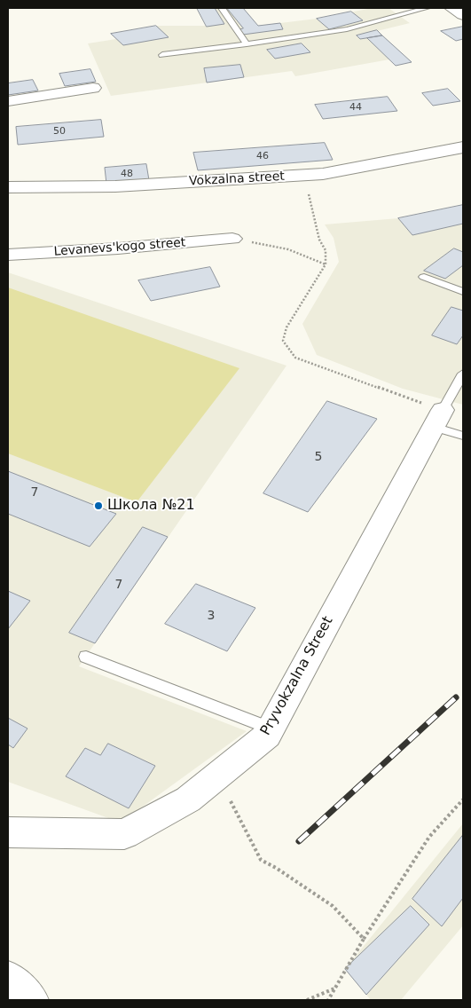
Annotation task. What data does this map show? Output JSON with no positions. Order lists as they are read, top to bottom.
{
  "streets": {
    "street": ["Vokzalna street", "Levanevs'kogo street", "Pryvokzalna Street"]
  },
  "places": ["Школа №21"],
  "house_numbers": [
    "44",
    "50",
    "46",
    "48",
    "5",
    "7",
    "7",
    "3"
  ]
}
